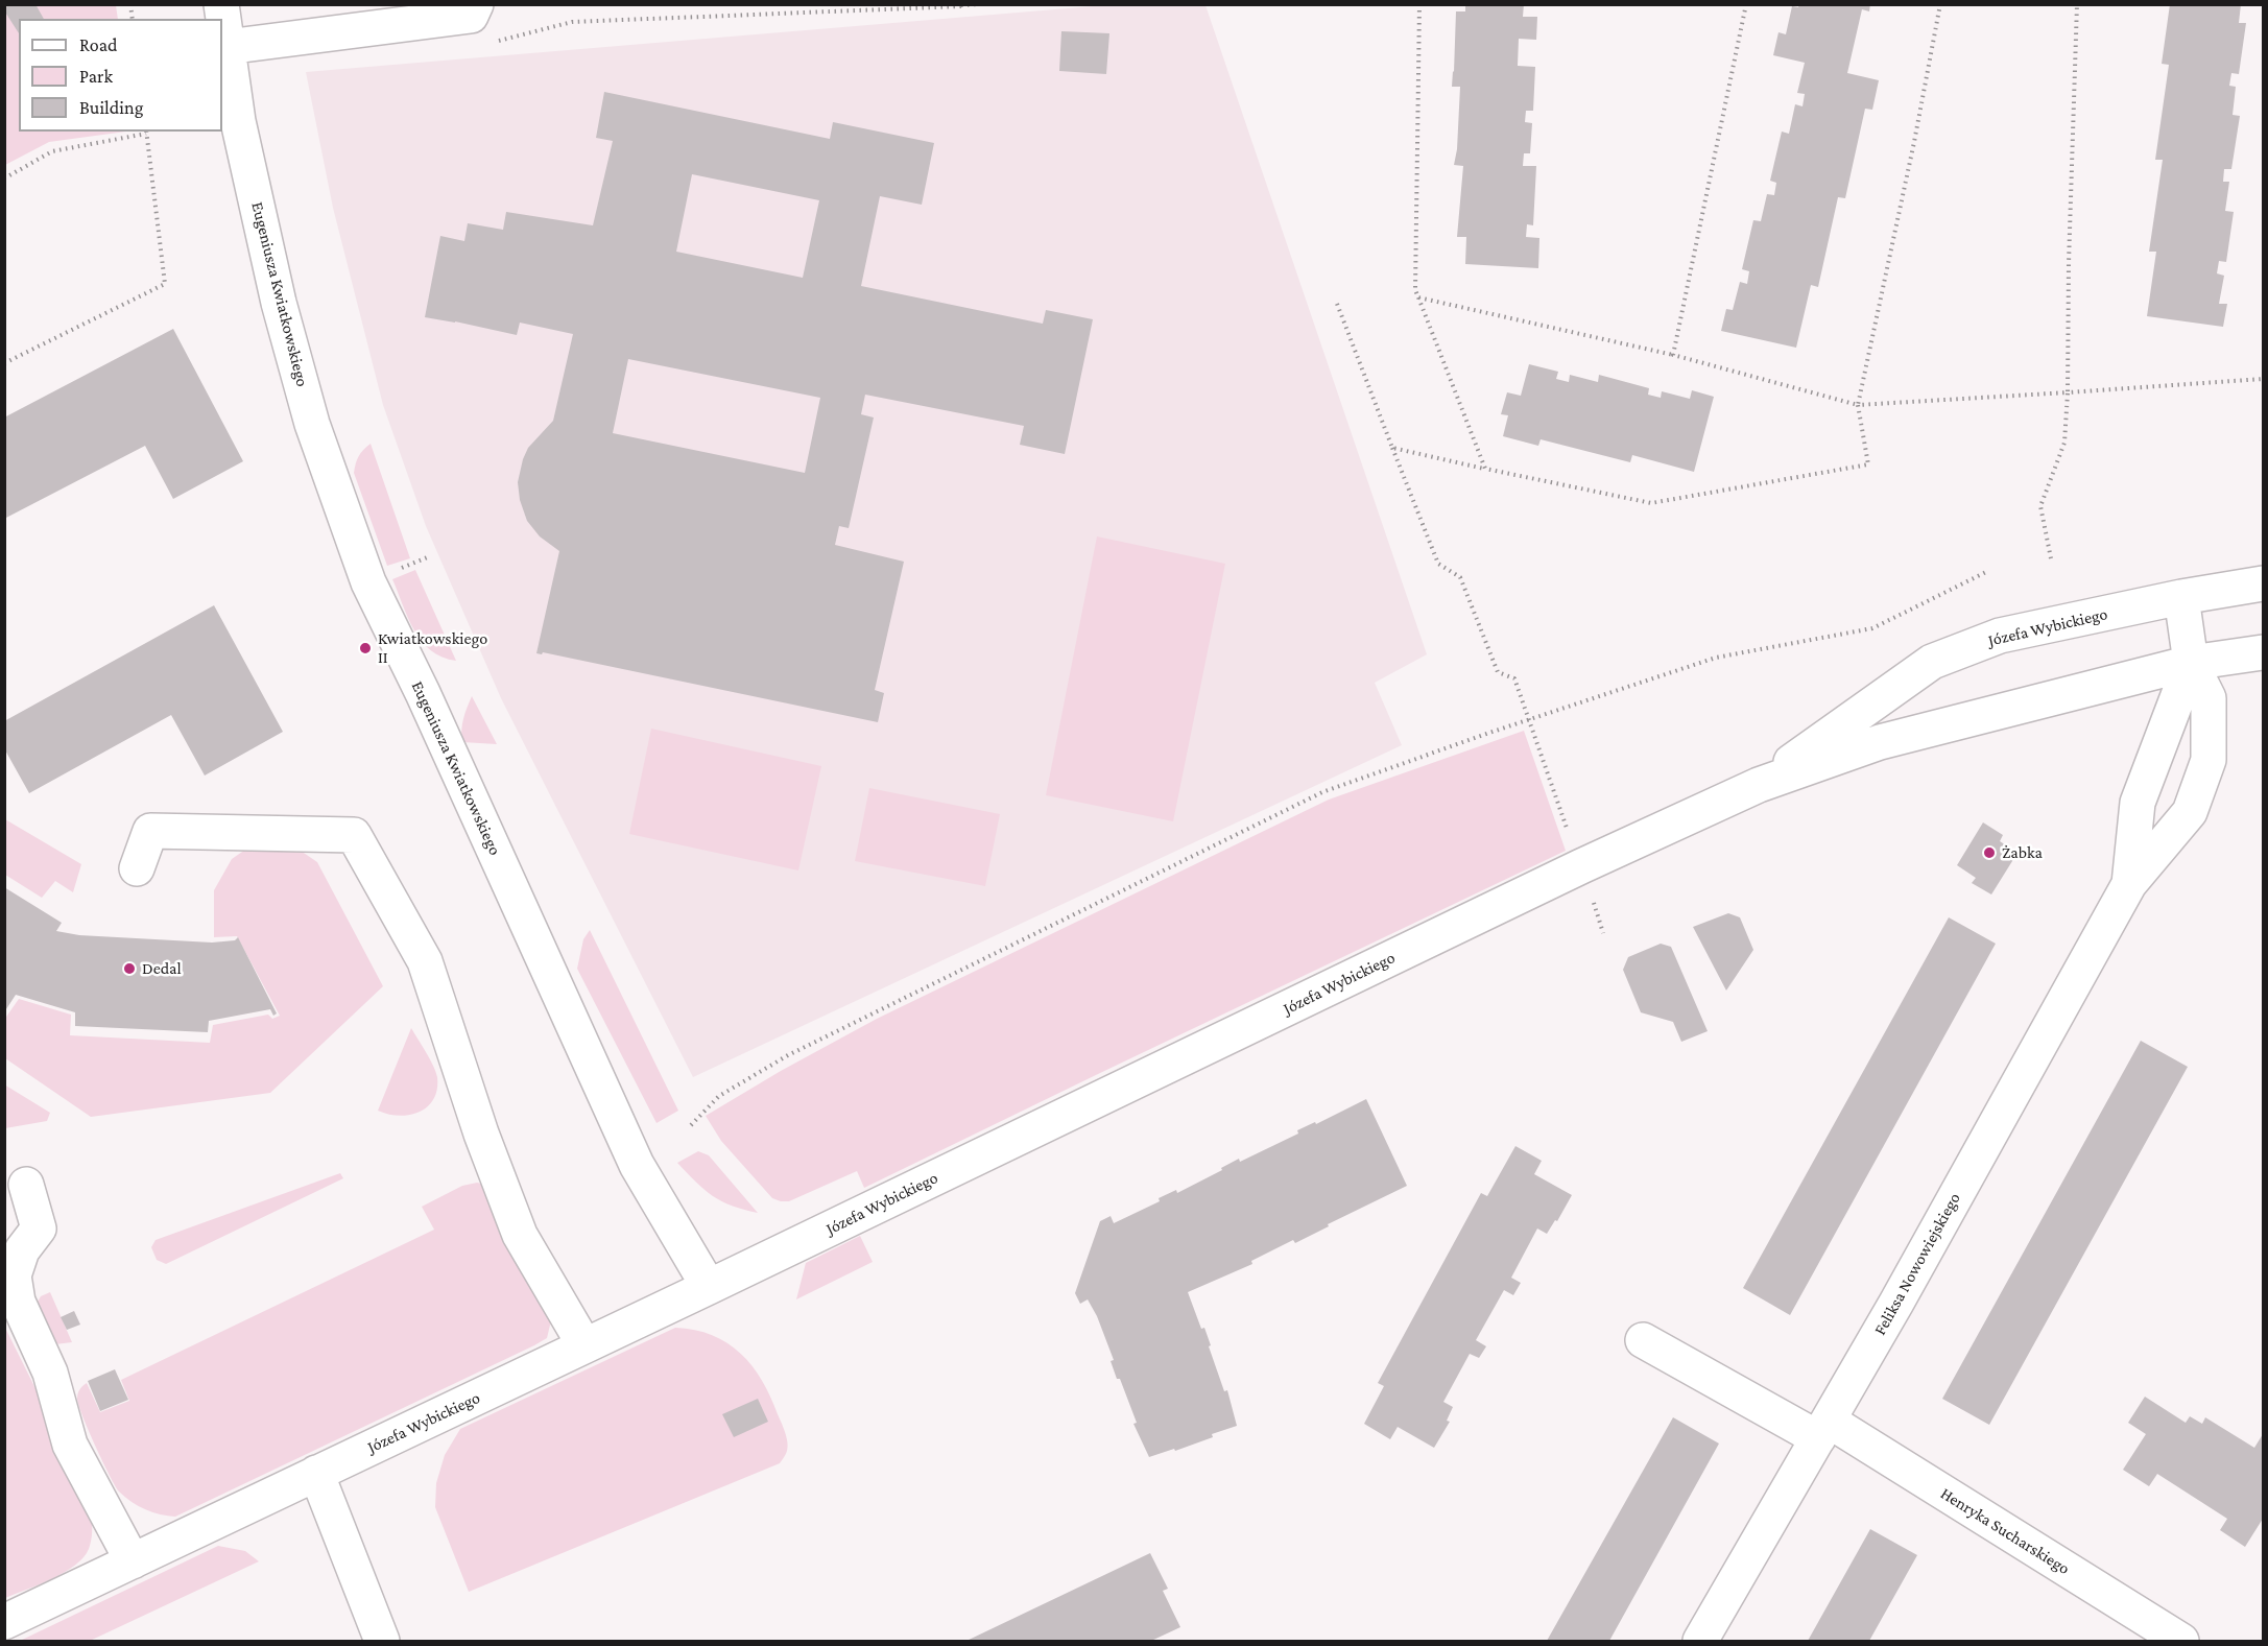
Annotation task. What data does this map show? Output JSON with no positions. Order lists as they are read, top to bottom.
{
  "streets": {
    "street": [
      "Eugeniusza Kwiatkowskiego",
      "Józefa Wybickiego",
      "Feliksa Nowowiejskiego",
      "Henryka Sucharskiego"
    ]
  },
  "crossings": [
    ["Eugeniusza Kwiatkowskiego", "Józefa Wybickiego"],
    ["Józefa Wybickiego", "Feliksa Nowowiejskiego"],
    ["Feliksa Nowowiejskiego", "Henryka Sucharskiego"]
  ],
  "places": ["Kwiatkowskiego II", "Żabka", "Dedal"],
  "legend": ["Road", "Park", "Building"]
}
